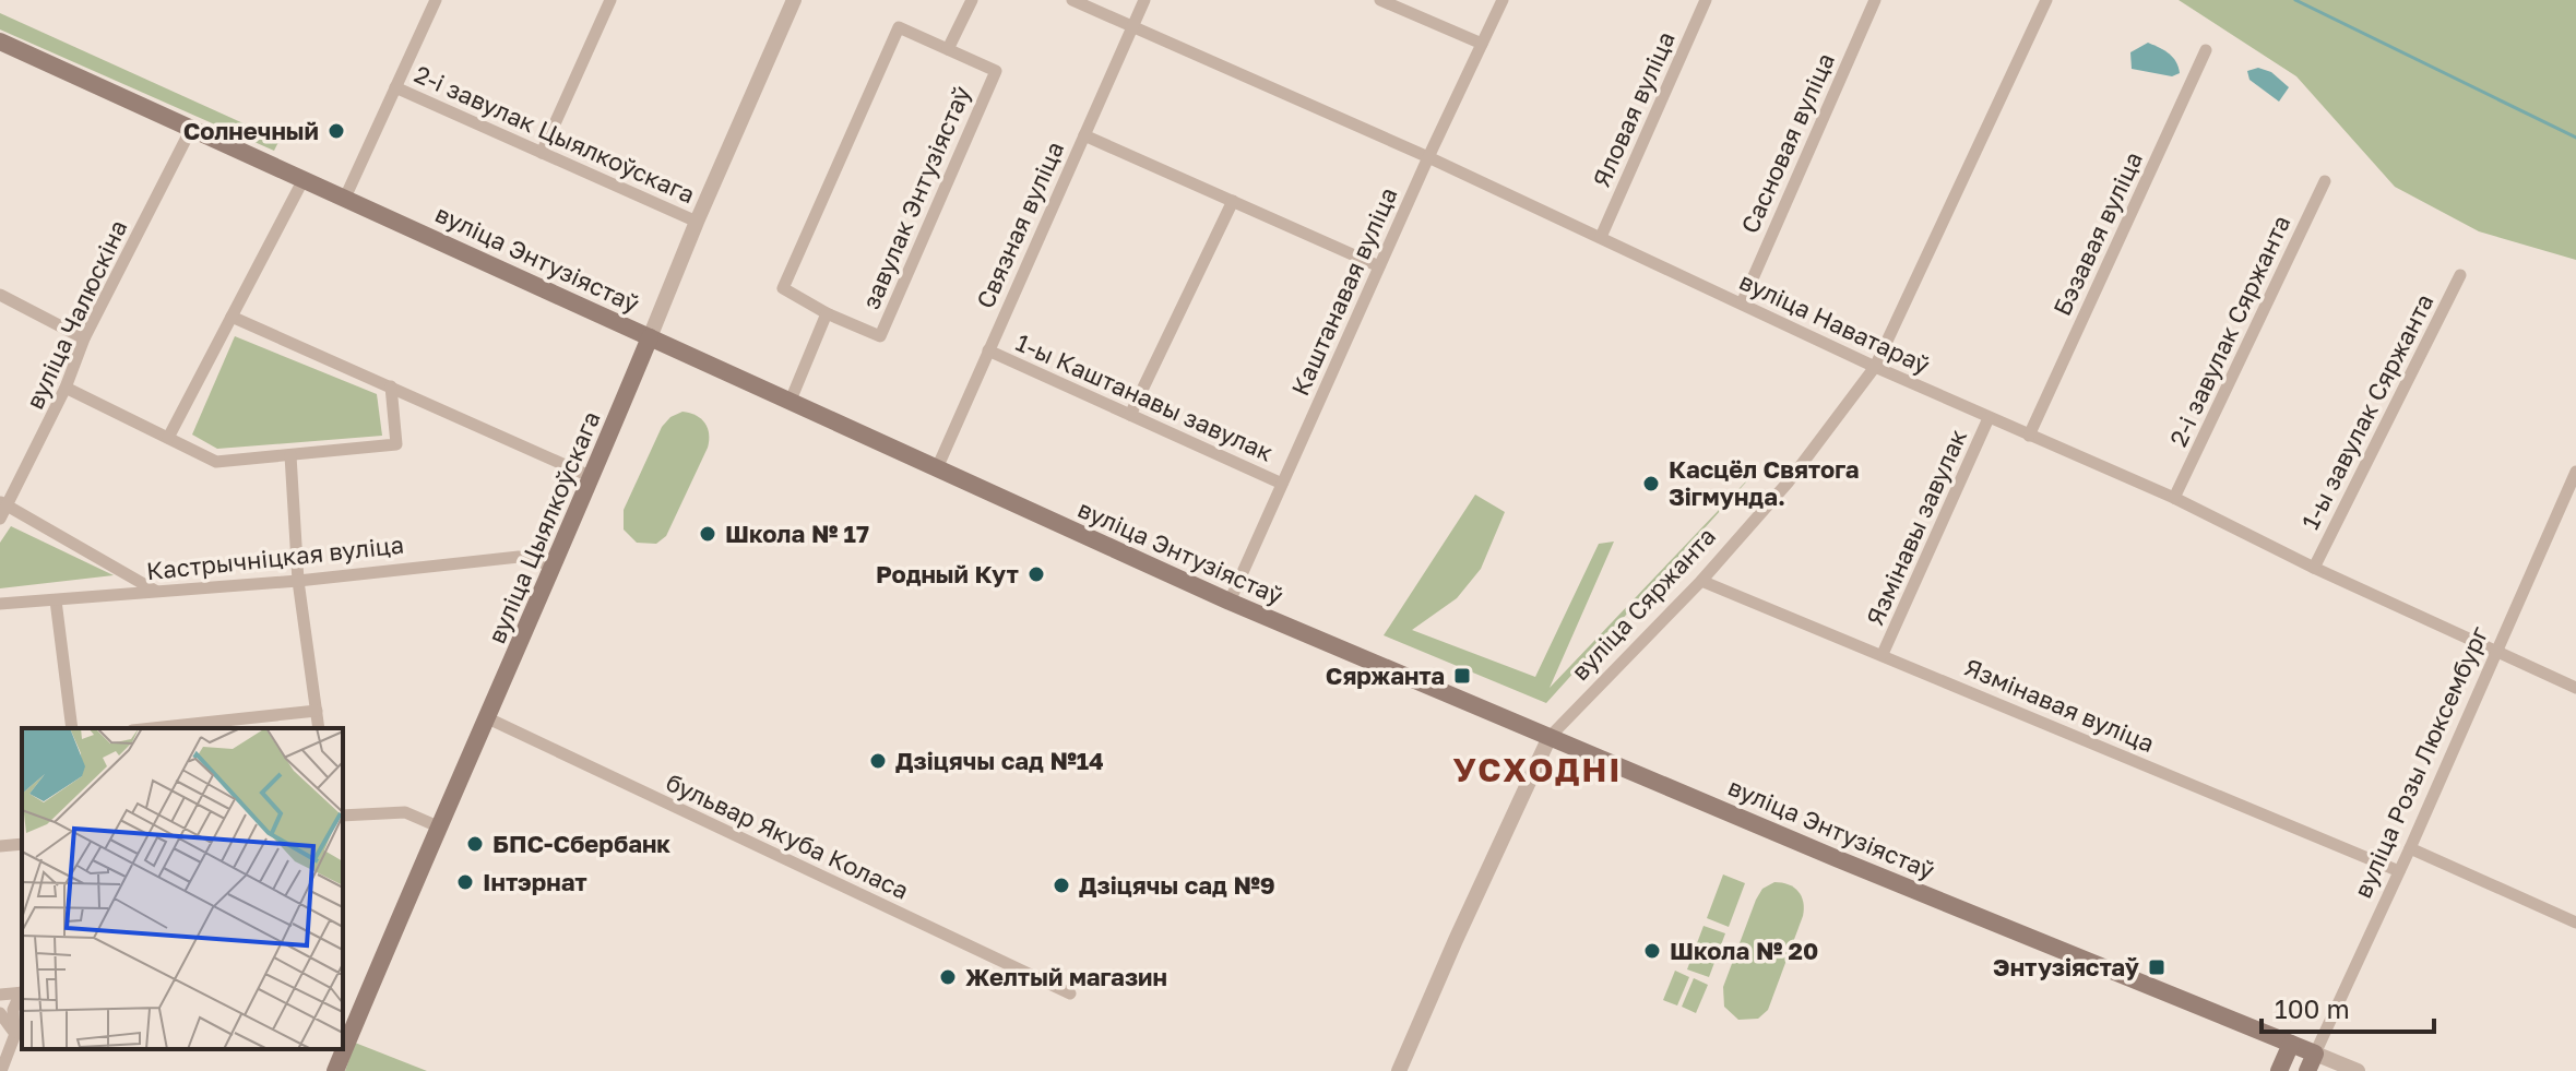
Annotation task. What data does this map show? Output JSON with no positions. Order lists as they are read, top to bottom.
{
  "streets": {
    "main road": ["вуліца Энтузіястаў", "вуліца Цыялкоўскага", "вуліца Розы Люксембург"],
    "street": [
      "Яловая вуліца",
      "2-і завулак Цыялкоўскага",
      "Сасновая вуліца",
      "завулак Энтузіястаў",
      "Связная вуліца",
      "Бэзавая вуліца",
      "Каштанавая вуліца",
      "вуліца Чалюскіна",
      "вуліца Наватараў",
      "2-і завулак Сяржанта",
      "1-ы Каштанавы завулак",
      "1-ы завулак Сяржанта",
      "Язмінавы завулак",
      "Кастрычніцкая вуліца",
      "вуліца Сяржанта",
      "Язмінавая вуліца",
      "бульвар Якуба Коласа"
    ]
  },
  "crossings": [
    ["Яловая вуліца", "вуліца Наватараў"],
    ["2-і завулак Цыялкоўскага", "вуліца Цыялкоўскага"],
    ["Сасновая вуліца", "вуліца Наватараў"],
    ["завулак Энтузіястаў", "вуліца Энтузіястаў"],
    ["Связная вуліца", "вуліца Энтузіястаў"],
    ["Связная вуліца", "вуліца Наватараў"],
    ["Связная вуліца", "1-ы Каштанавы завулак"],
    ["Бэзавая вуліца", "вуліца Наватараў"],
    ["вуліца Энтузіястаў", "Каштанавая вуліца"],
    ["вуліца Энтузіястаў", "вуліца Чалюскіна"],
    ["вуліца Энтузіястаў", "вуліца Цыялкоўскага"],
    ["вуліца Энтузіястаў", "вуліца Сяржанта"],
    ["вуліца Энтузіястаў", "вуліца Розы Люксембург"],
    ["Каштанавая вуліца", "вуліца Наватараў"],
    ["Каштанавая вуліца", "1-ы Каштанавы завулак"],
    ["вуліца Наватараў", "2-і завулак Сяржанта"],
    ["вуліца Наватараў", "1-ы завулак Сяржанта"],
    ["вуліца Наватараў", "Язмінавы завулак"],
    ["вуліца Наватараў", "вуліца Сяржанта"],
    ["вуліца Наватараў", "вуліца Розы Люксембург"],
    ["вуліца Цыялкоўскага", "Кастрычніцкая вуліца"],
    ["вуліца Цыялкоўскага", "бульвар Якуба Коласа"],
    ["Язмінавы завулак", "Язмінавая вуліца"],
    ["вуліца Сяржанта", "Язмінавая вуліца"],
    ["Язмінавая вуліца", "вуліца Розы Люксембург"]
  ],
  "districts": ["УСХОДНІ"],
  "places": {
    "other": [
      "Солнечный",
      "Касцёл Святога Зігмунда.",
      "Школа № 17",
      "Родный Кут",
      "Дзіцячы сад №14",
      "БПС-Сбербанк",
      "Інтэрнат",
      "Дзіцячы сад №9",
      "Школа № 20",
      "Желтый магазин"
    ],
    "transit": ["Сяржанта", "Энтузіястаў"]
  },
  "scale_bar": "100 m"
}
